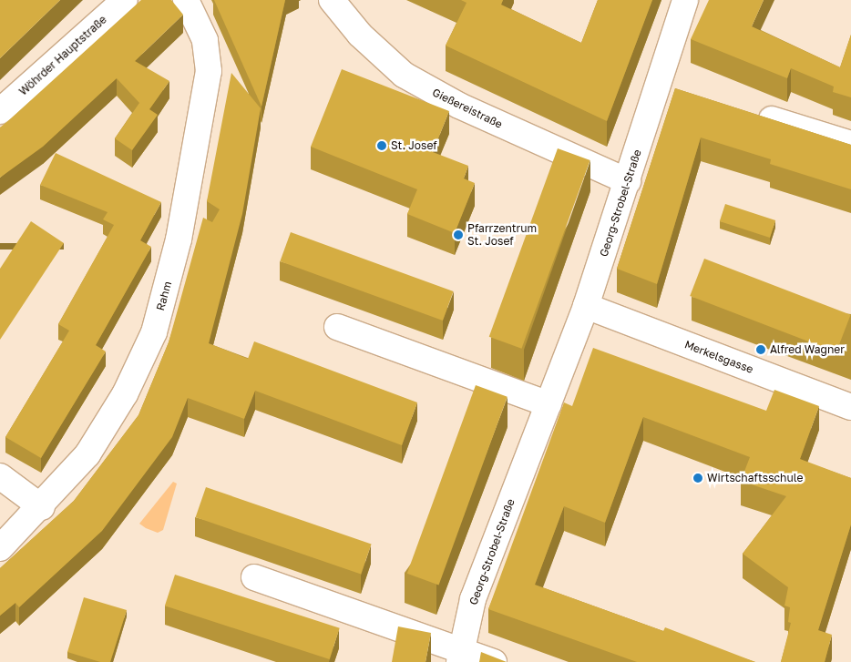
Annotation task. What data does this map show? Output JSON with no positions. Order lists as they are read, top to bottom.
{
  "streets": {
    "street": [
      "Wöhrder Hauptstraße",
      "Gießereistraße",
      "Georg-Strobel-Straße",
      "Rahm",
      "Merkelsgasse"
    ]
  },
  "crossings": [
    ["Gießereistraße", "Georg-Strobel-Straße"],
    ["Georg-Strobel-Straße", "Merkelsgasse"]
  ],
  "places": [
    "St. Josef",
    "Pfarrzentrum St. Josef",
    "Alfred Wagner",
    "Wirtschaftsschule"
  ]
}
